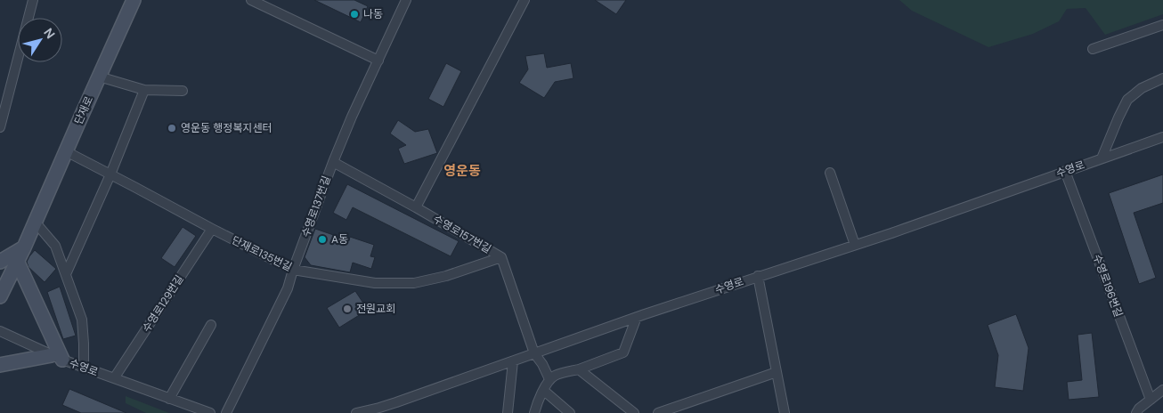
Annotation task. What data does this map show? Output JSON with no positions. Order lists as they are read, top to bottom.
{
  "streets": {
    "street": [
      "단재로",
      "수영로",
      "수영로137번길",
      "수영로157번길",
      "단재로135번길",
      "수영로196번길",
      "수영로129번길"
    ]
  },
  "crossings": [
    ["단재로", "단재로135번길"],
    ["수영로", "수영로157번길"],
    ["수영로", "수영로196번길"],
    ["수영로", "수영로129번길"],
    ["수영로137번길", "수영로157번길"],
    ["수영로137번길", "단재로135번길"],
    ["수영로157번길", "단재로135번길"],
    ["단재로135번길", "수영로129번길"]
  ],
  "districts": ["영운동"],
  "places": [
    "나동",
    "영운동 행정복지센터",
    "A동",
    "전원교회"
  ],
  "north": "top right"
}
